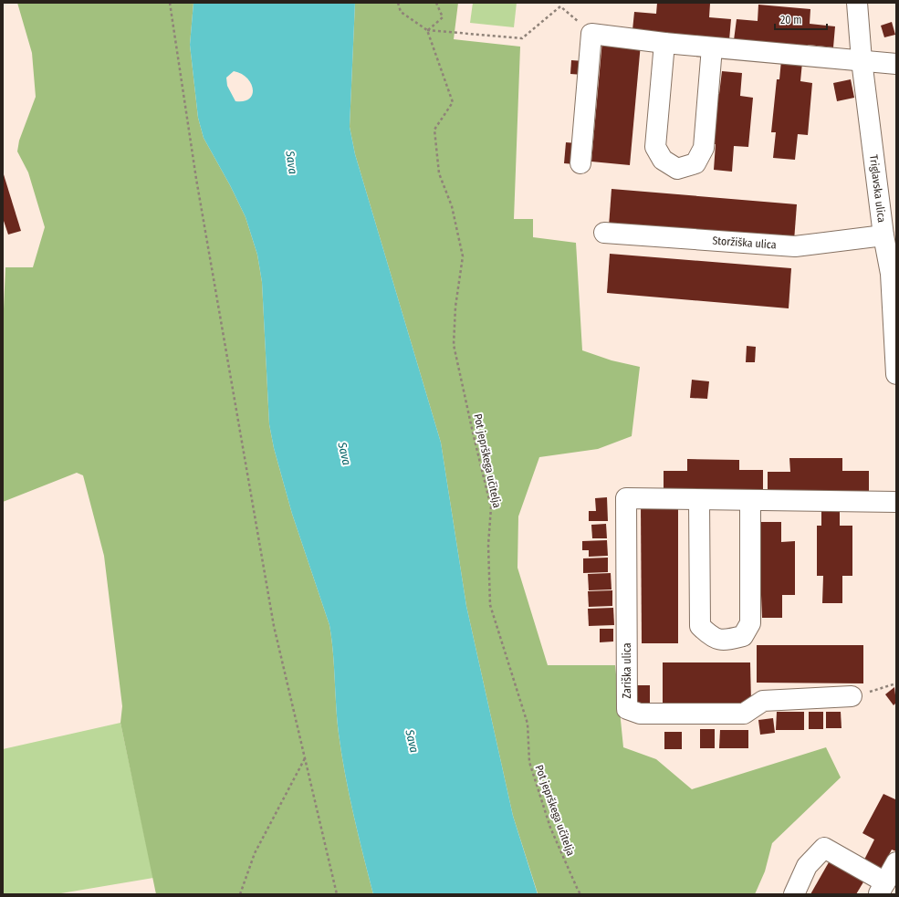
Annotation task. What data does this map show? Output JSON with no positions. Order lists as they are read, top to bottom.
{
  "streets": {
    "street": ["Triglavska ulica", "Storžiška ulica", "Zariška ulica"],
    "path": ["Pot jeprškega učitelja"]
  },
  "crossings": [
    ["Triglavska ulica", "Storžiška ulica"]
  ],
  "water": ["Sava"],
  "scale_bar": "20 m"
}
